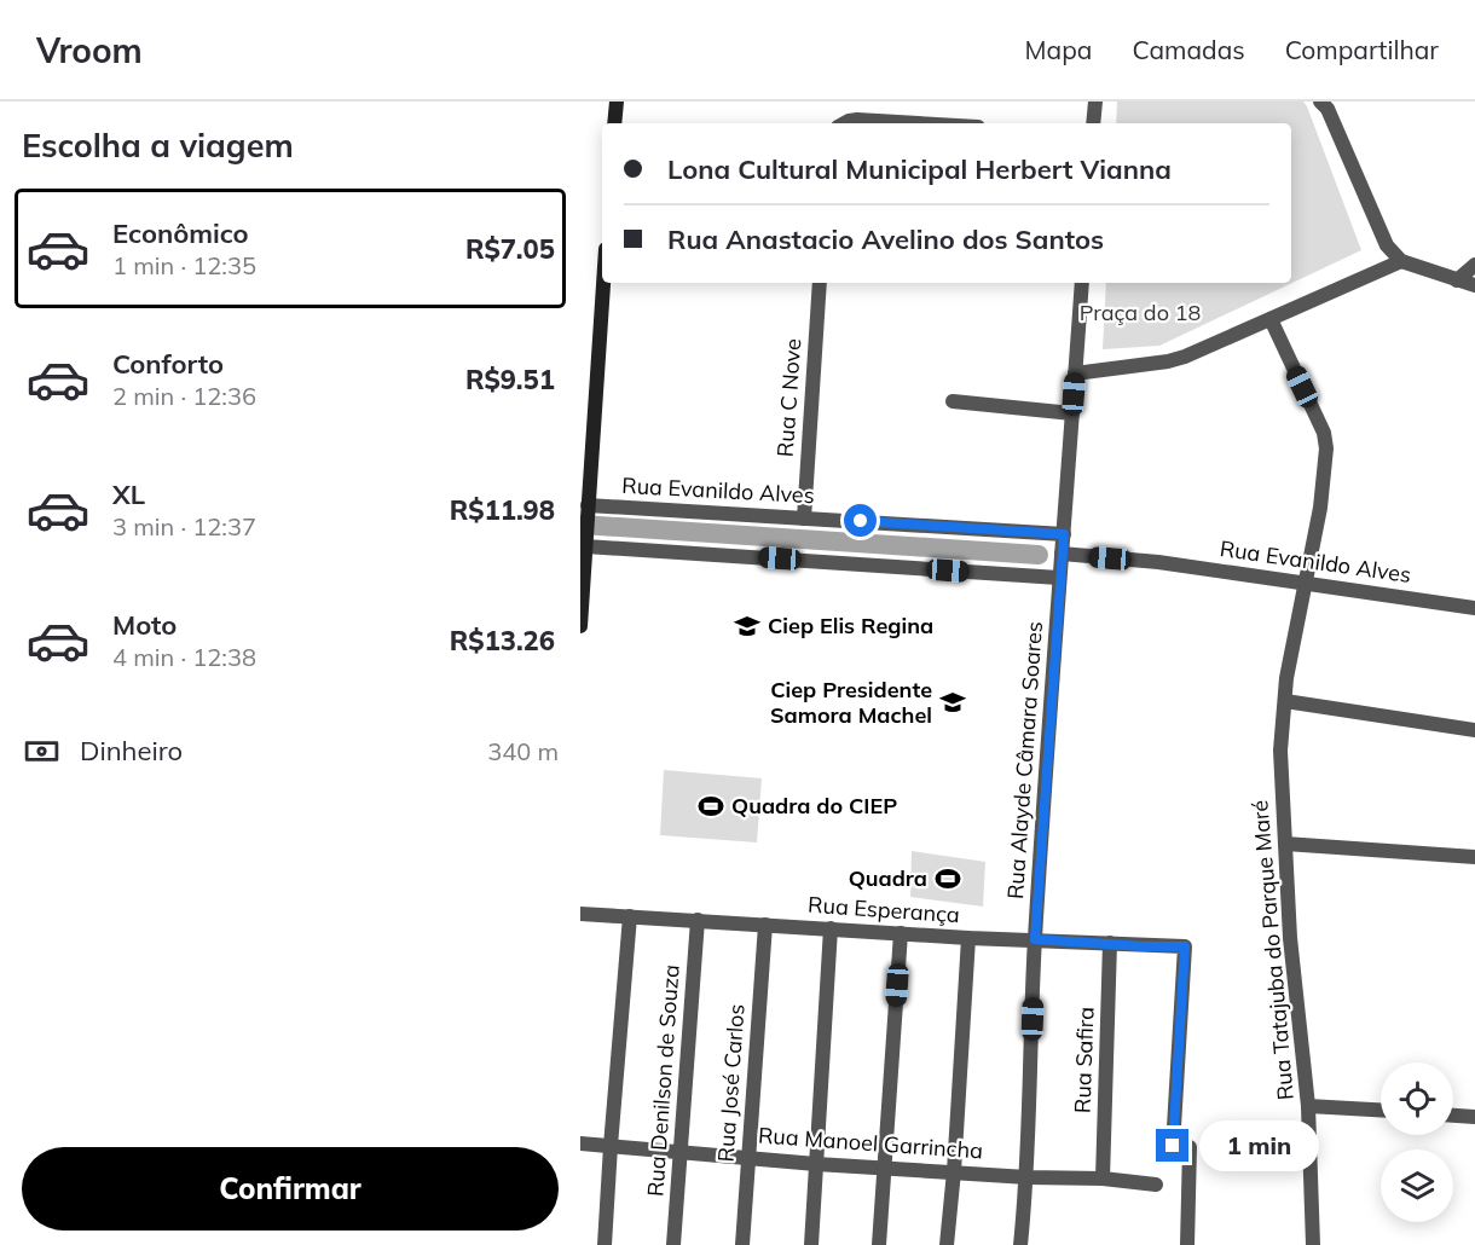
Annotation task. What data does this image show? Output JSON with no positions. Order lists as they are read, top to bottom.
{
  "streets": {
    "street": [
      "Rua C Nove",
      "Rua Evanildo Alves",
      "Rua Alayde Câmara Soares",
      "Rua Esperança",
      "Rua Tatajuba do Parque Maré",
      "Rua Safira",
      "Rua Denilson de Souza",
      "Rua José Carlos",
      "Rua Manoel Garrincha"
    ]
  },
  "crossings": [
    ["Rua C Nove", "Rua Evanildo Alves"],
    ["Rua Evanildo Alves", "Rua Alayde Câmara Soares"],
    ["Rua Evanildo Alves", "Rua Tatajuba do Parque Maré"],
    ["Rua Alayde Câmara Soares", "Rua Esperança"],
    ["Rua Alayde Câmara Soares", "Rua Manoel Garrincha"],
    ["Rua Esperança", "Rua Safira"],
    ["Rua Esperança", "Rua Denilson de Souza"],
    ["Rua Esperança", "Rua José Carlos"],
    ["Rua Safira", "Rua Manoel Garrincha"],
    ["Rua Denilson de Souza", "Rua Manoel Garrincha"],
    ["Rua José Carlos", "Rua Manoel Garrincha"]
  ],
  "parks": ["Praça do 18"],
  "places": {
    "school or university": ["Ciep Elis Regina", "Ciep Presidente Samora Machel"],
    "sports": ["Quadra do CIEP", "Quadra"]
  },
  "page": {
    "header": "Vroom",
    "nav": ["Mapa", "Camadas", "Compartilhar"],
    "heading": "Escolha a viagem",
    "banner": ["Lona Cultural Municipal Herbert Vianna", "Rua Anastacio Avelino dos Santos"],
    "list": [
      {
        "name": "Econômico",
        "note": "1 min · 12:35",
        "value": "R$7.05"
      },
      {
        "name": "Conforto",
        "note": "2 min · 12:36",
        "value": "R$9.51"
      },
      {
        "name": "XL",
        "note": "3 min · 12:37",
        "value": "R$11.98"
      },
      {
        "name": "Moto",
        "note": "4 min · 12:38",
        "value": "R$13.26"
      }
    ],
    "pay": ["Dinheiro", "340 m"],
    "bubble": "1 min",
    "buttons": "Confirmar"
  }
}
